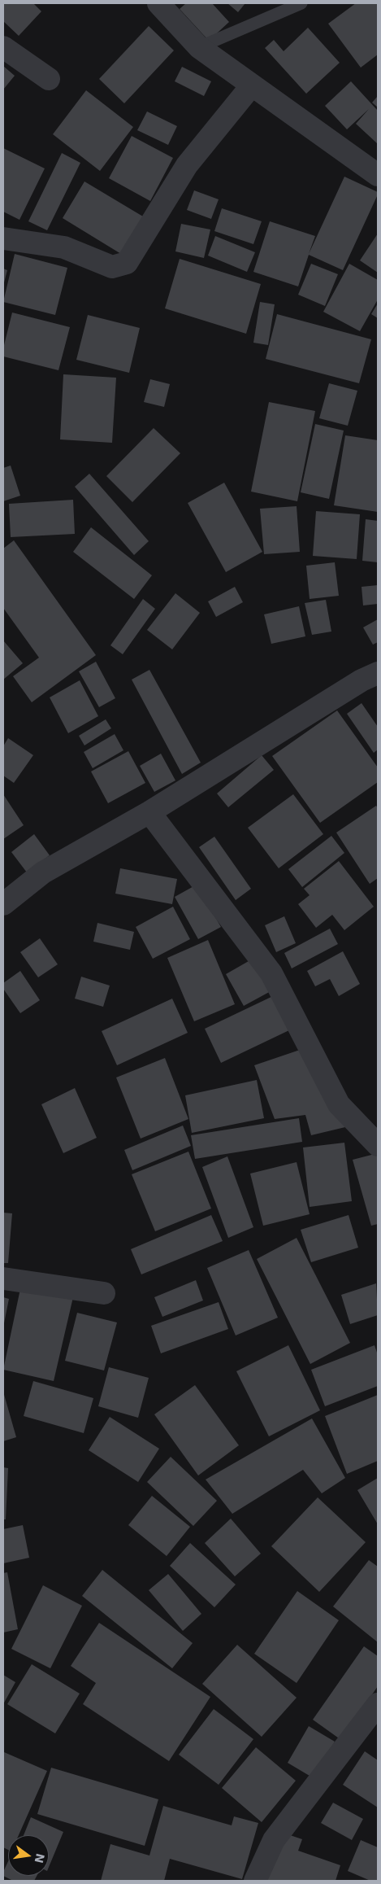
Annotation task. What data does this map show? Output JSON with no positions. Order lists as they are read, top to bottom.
{
  "north": "right"
}
